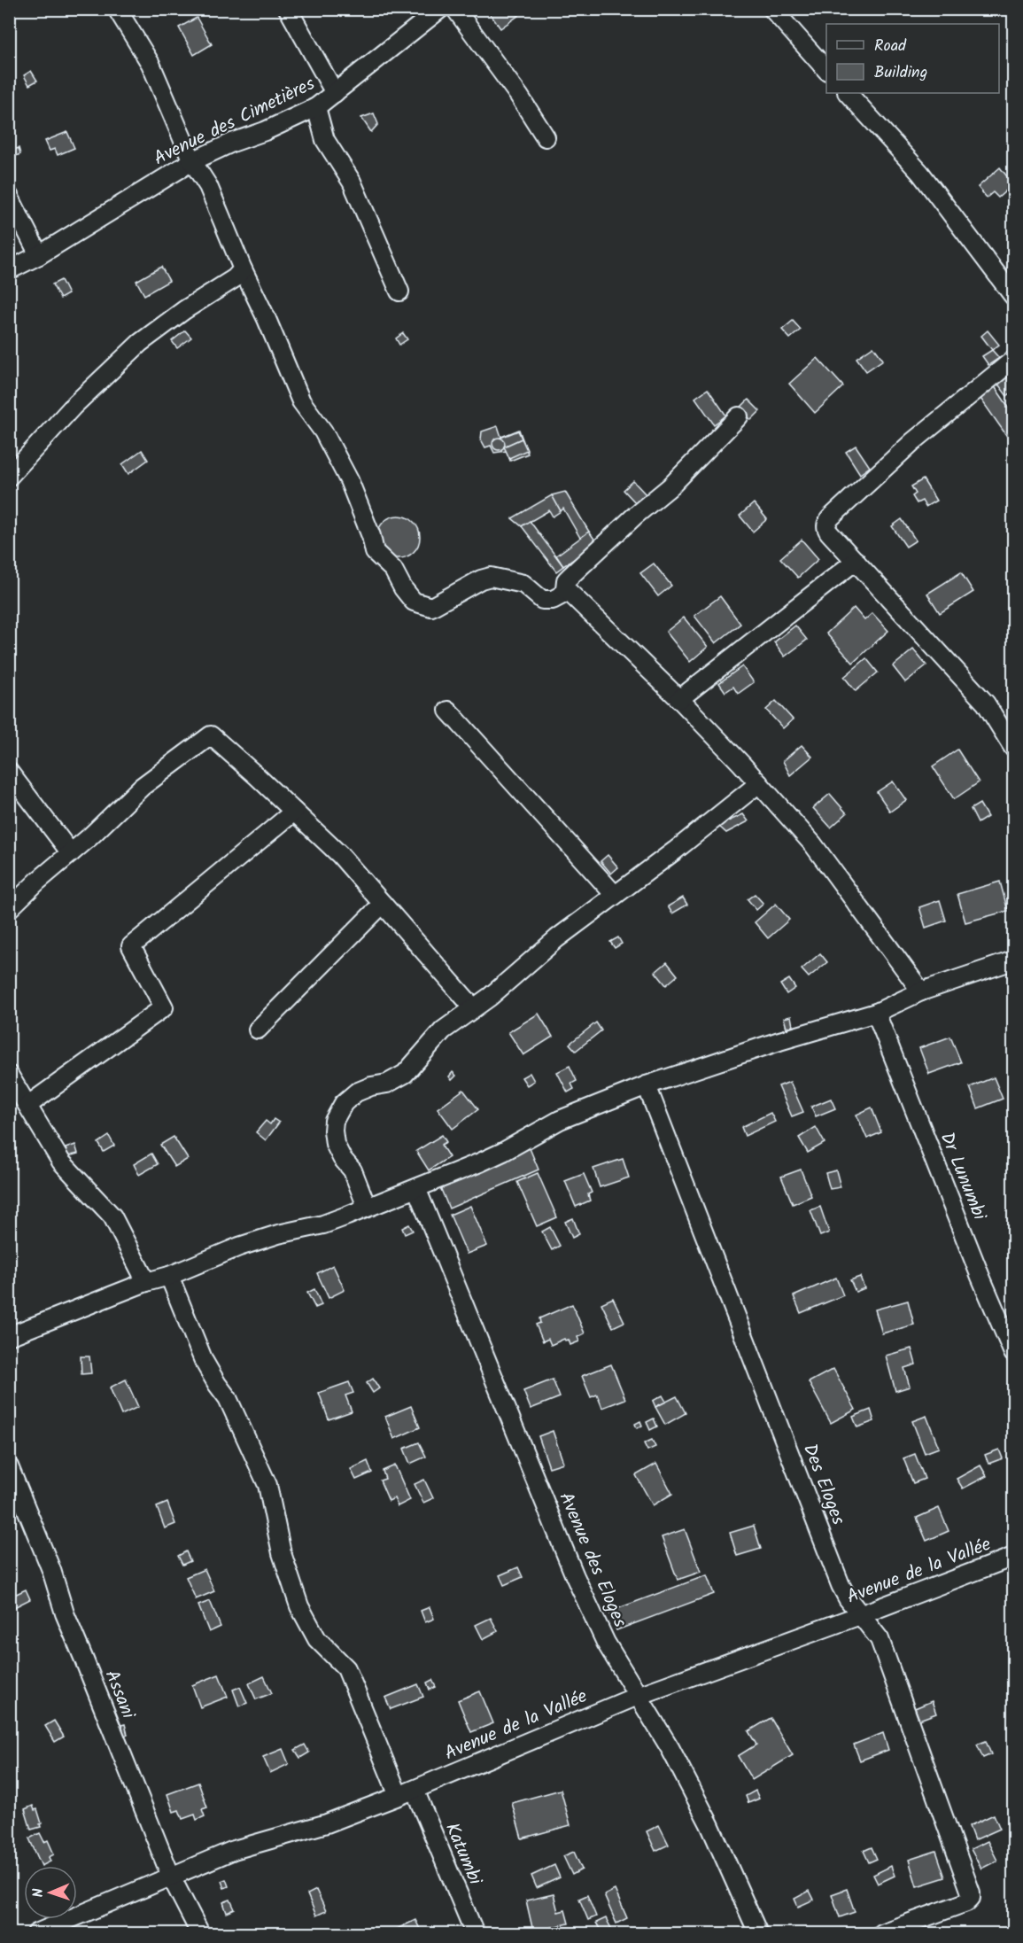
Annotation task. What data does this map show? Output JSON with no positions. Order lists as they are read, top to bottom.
{
  "streets": {
    "street": [
      "Avenue des Cimetières",
      "Dr Lunumbi",
      "Des Eloges",
      "Avenue des Eloges",
      "Avenue de la Vallée",
      "Assani",
      "Katumbi"
    ]
  },
  "crossings": [
    ["Des Eloges", "Avenue de la Vallée"],
    ["Avenue des Eloges", "Avenue de la Vallée"],
    ["Avenue de la Vallée", "Assani"],
    ["Avenue de la Vallée", "Katumbi"]
  ],
  "legend": ["Road", "Building"],
  "north": "left"
}
